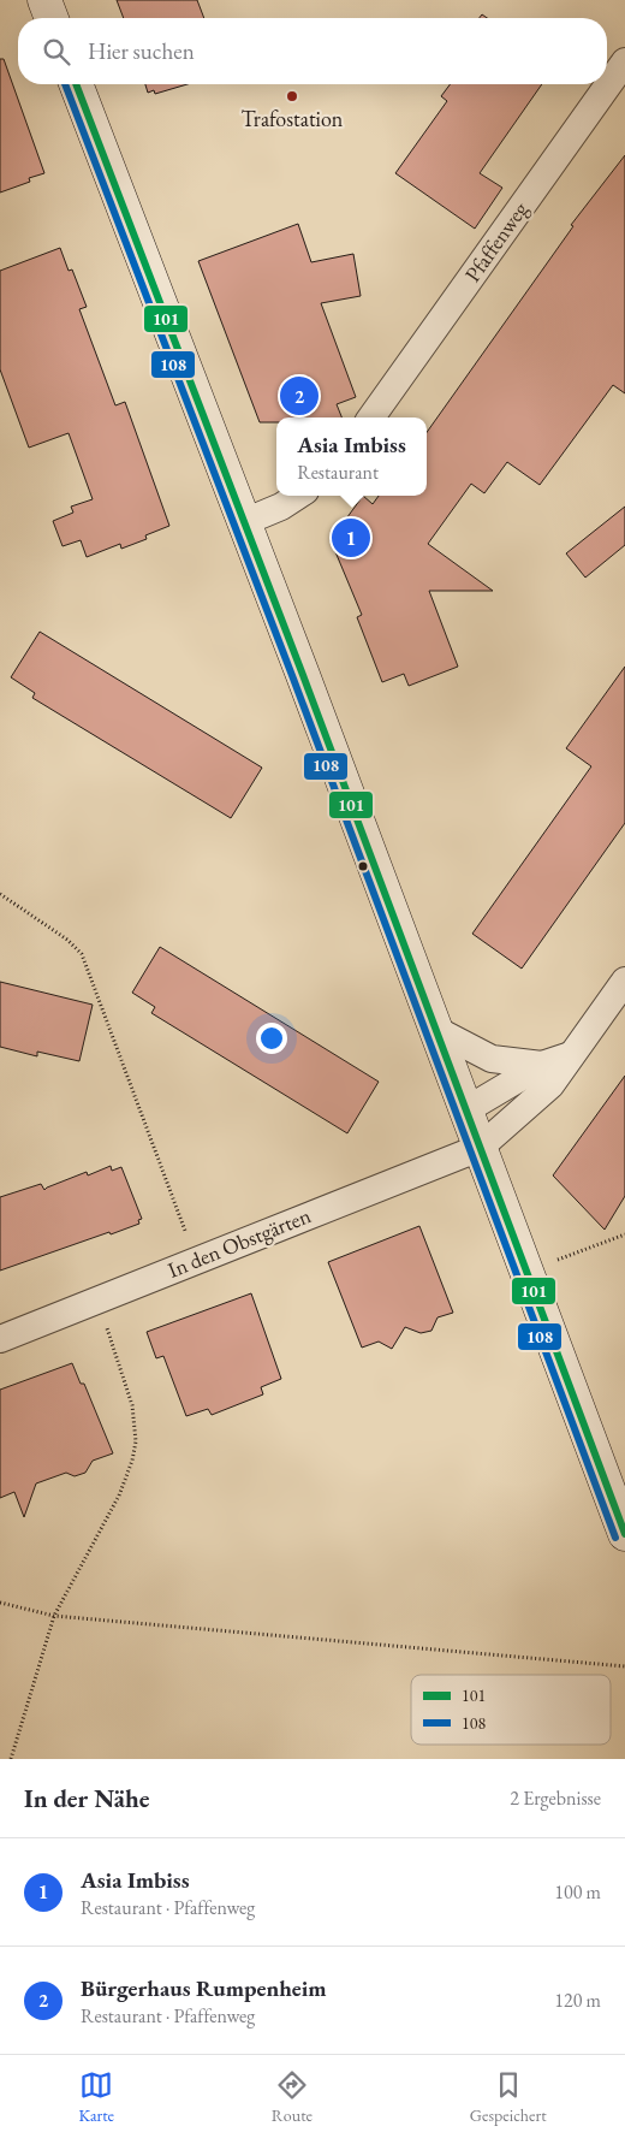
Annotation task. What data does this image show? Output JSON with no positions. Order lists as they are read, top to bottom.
{
  "streets": {
    "street": ["Pfaffenweg", "In den Obstgärten"]
  },
  "places": ["Trafostation"],
  "lines": ["transit line 101", "transit line 108"],
  "legend": ["101", "108"],
  "page": {
    "search": "Hier suchen",
    "pins": ["2", "1"],
    "popup": ["Asia Imbiss", "Restaurant"],
    "heading": ["In der Nähe", "2 Ergebnisse"],
    "list": [
      {
        "mark": "1",
        "name": "Asia Imbiss",
        "note": "Restaurant · Pfaffenweg",
        "value": "100 m"
      },
      {
        "mark": "2",
        "name": "Bürgerhaus Rumpenheim",
        "note": "Restaurant · Pfaffenweg",
        "value": "120 m"
      }
    ],
    "nav": ["Karte", "Route", "Gespeichert"]
  }
}
